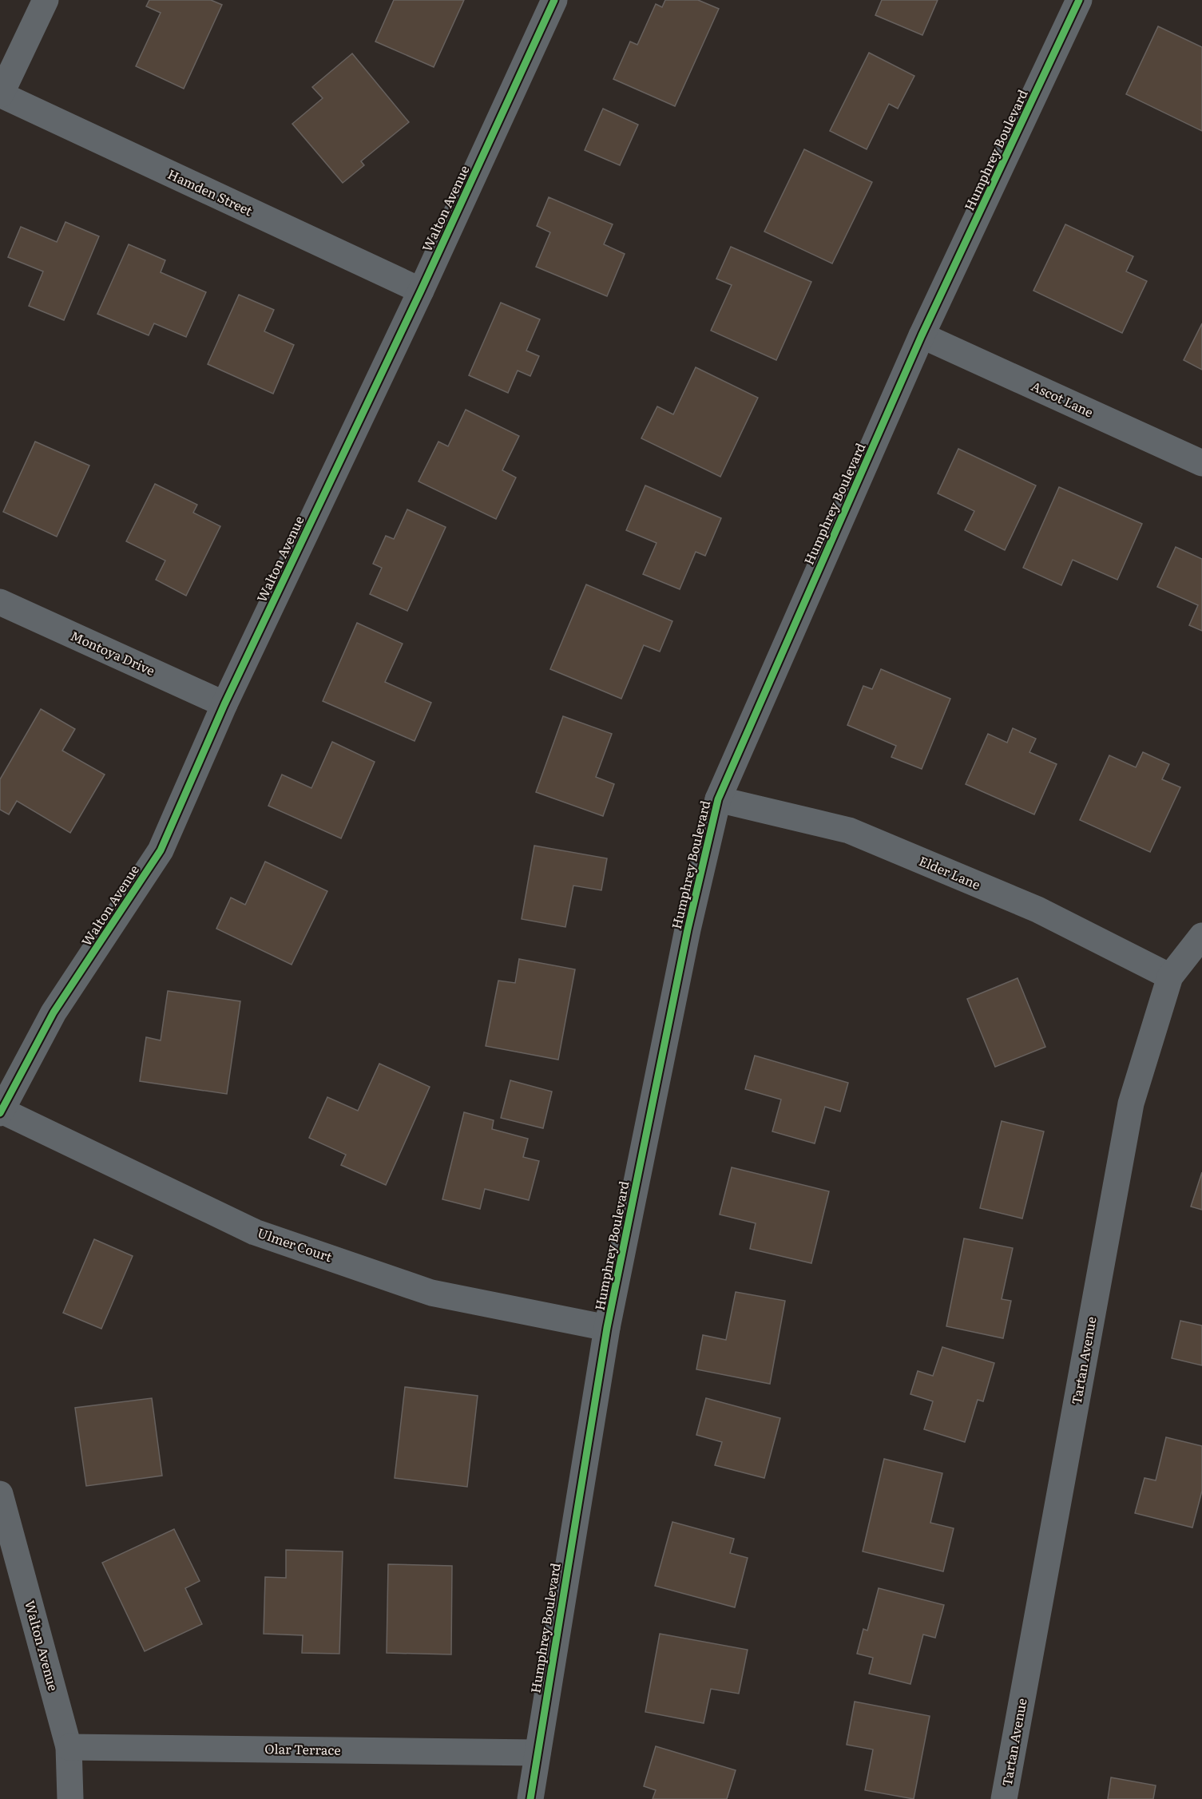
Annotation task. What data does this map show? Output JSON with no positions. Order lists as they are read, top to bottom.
{
  "streets": {
    "street": [
      "Humphrey Boulevard",
      "Hamden Street",
      "Walton Avenue",
      "Ascot Lane",
      "Montoya Drive",
      "Elder Lane",
      "Ulmer Court",
      "Tartan Avenue",
      "Olar Terrace"
    ]
  },
  "crossings": [
    ["Humphrey Boulevard", "Ascot Lane"],
    ["Humphrey Boulevard", "Elder Lane"],
    ["Humphrey Boulevard", "Ulmer Court"],
    ["Humphrey Boulevard", "Olar Terrace"],
    ["Hamden Street", "Walton Avenue"],
    ["Walton Avenue", "Montoya Drive"],
    ["Walton Avenue", "Ulmer Court"],
    ["Walton Avenue", "Olar Terrace"],
    ["Elder Lane", "Tartan Avenue"]
  ]
}
